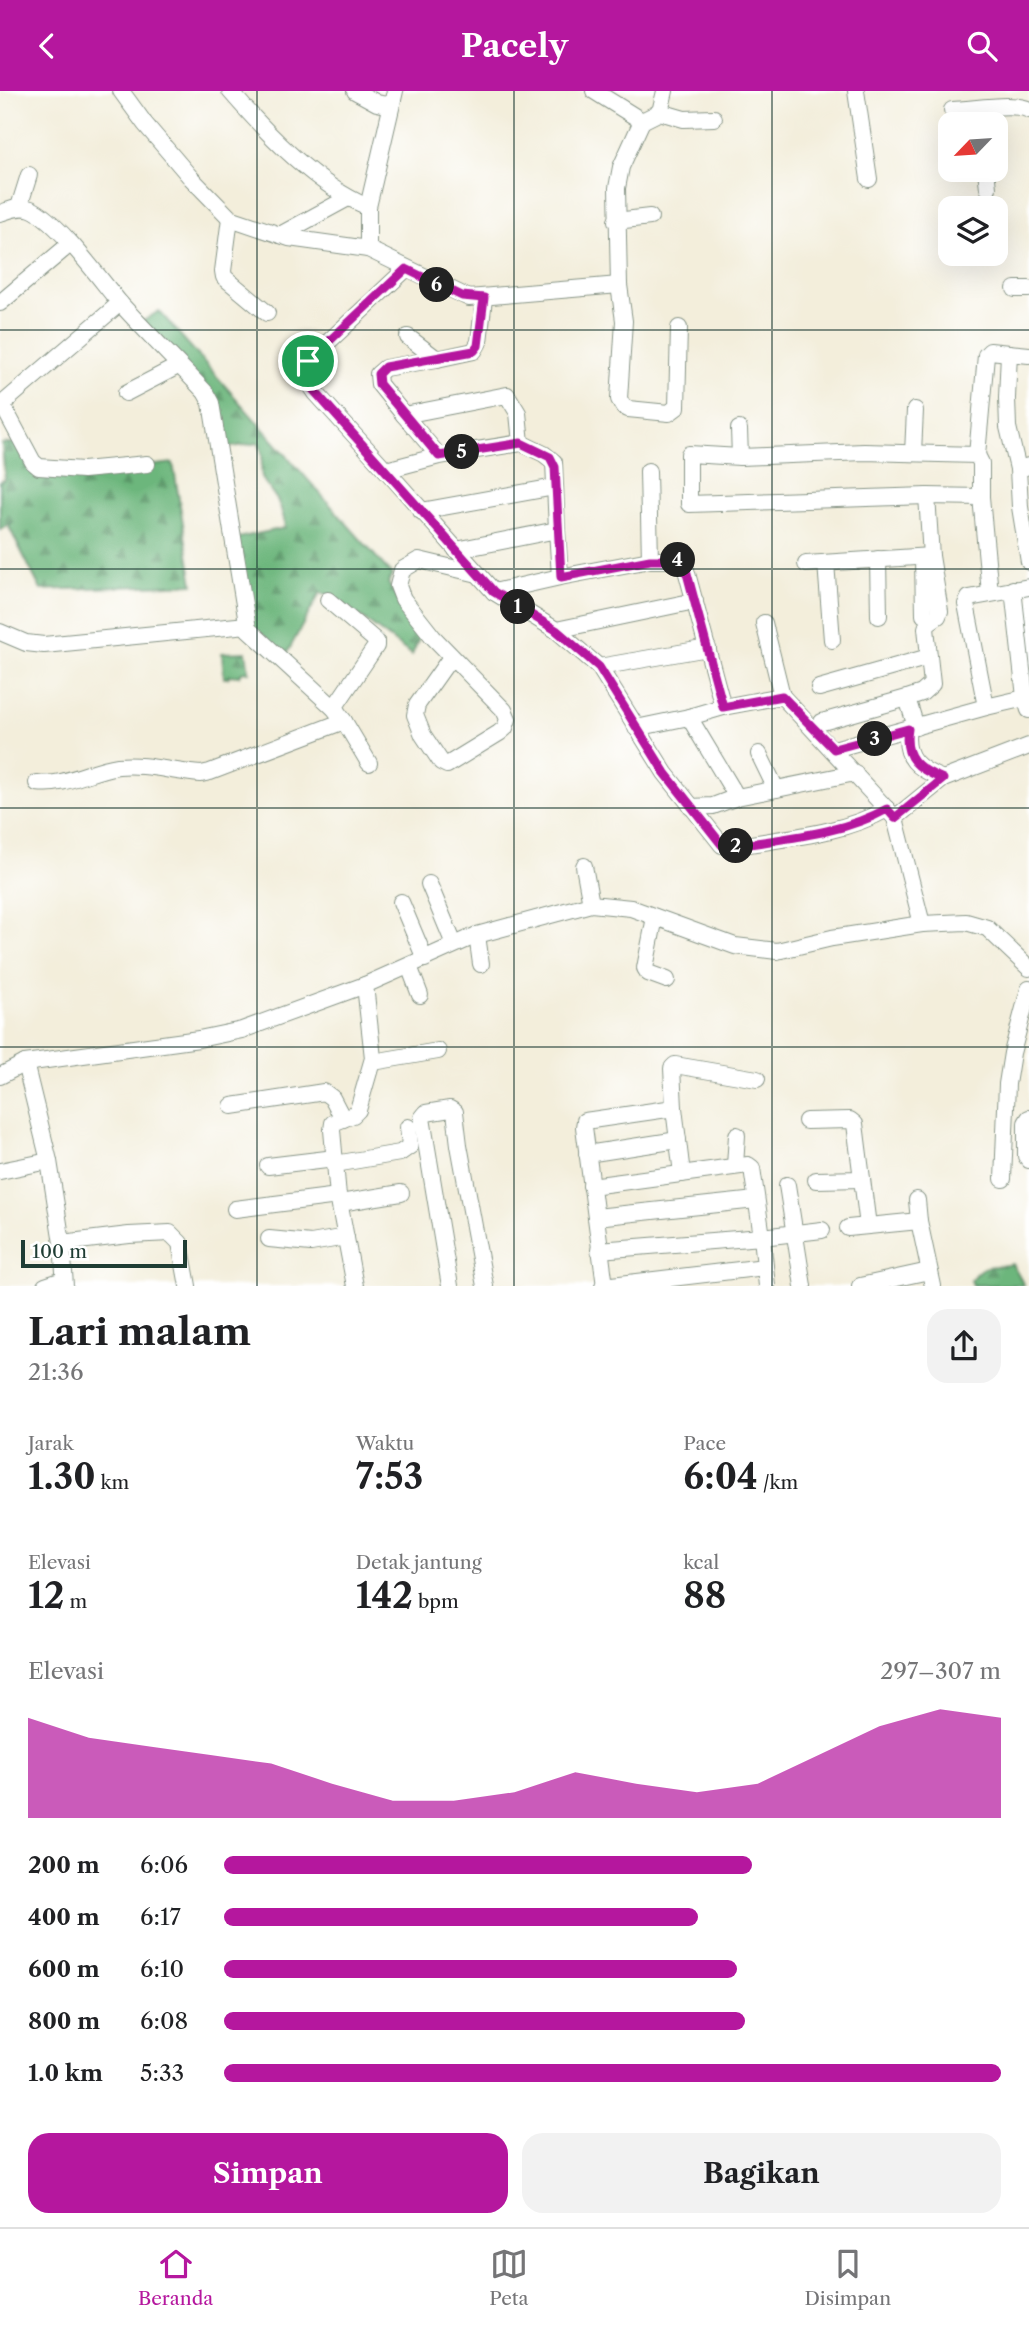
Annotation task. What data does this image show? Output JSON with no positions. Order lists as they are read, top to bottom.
{
  "scale_bar": "100 m",
  "north": "bottom left",
  "page": {
    "header": "Pacely",
    "pins": [
      "6",
      "5",
      "4",
      "1",
      "3",
      "2"
    ],
    "scale": "100 m",
    "heading": ["Lari malam", "21:36"],
    "stats": [
      ["Jarak", "1.30 km"],
      ["Waktu", "7:53"],
      ["Pace", "6:04 /km"],
      ["Elevasi", "12 m"],
      ["Detak jantung", "142 bpm"],
      ["kcal", "88"]
    ],
    "chart": ["Elevasi", "297–307 m"],
    "list": [
      {
        "name": "200 m",
        "note": "6:06"
      },
      {
        "name": "400 m",
        "note": "6:17"
      },
      {
        "name": "600 m",
        "note": "6:10"
      },
      {
        "name": "800 m",
        "note": "6:08"
      },
      {
        "name": "1.0 km",
        "note": "5:33"
      }
    ],
    "buttons": ["Simpan", "Bagikan"],
    "tabs": ["Beranda", "Peta", "Disimpan"]
  }
}
